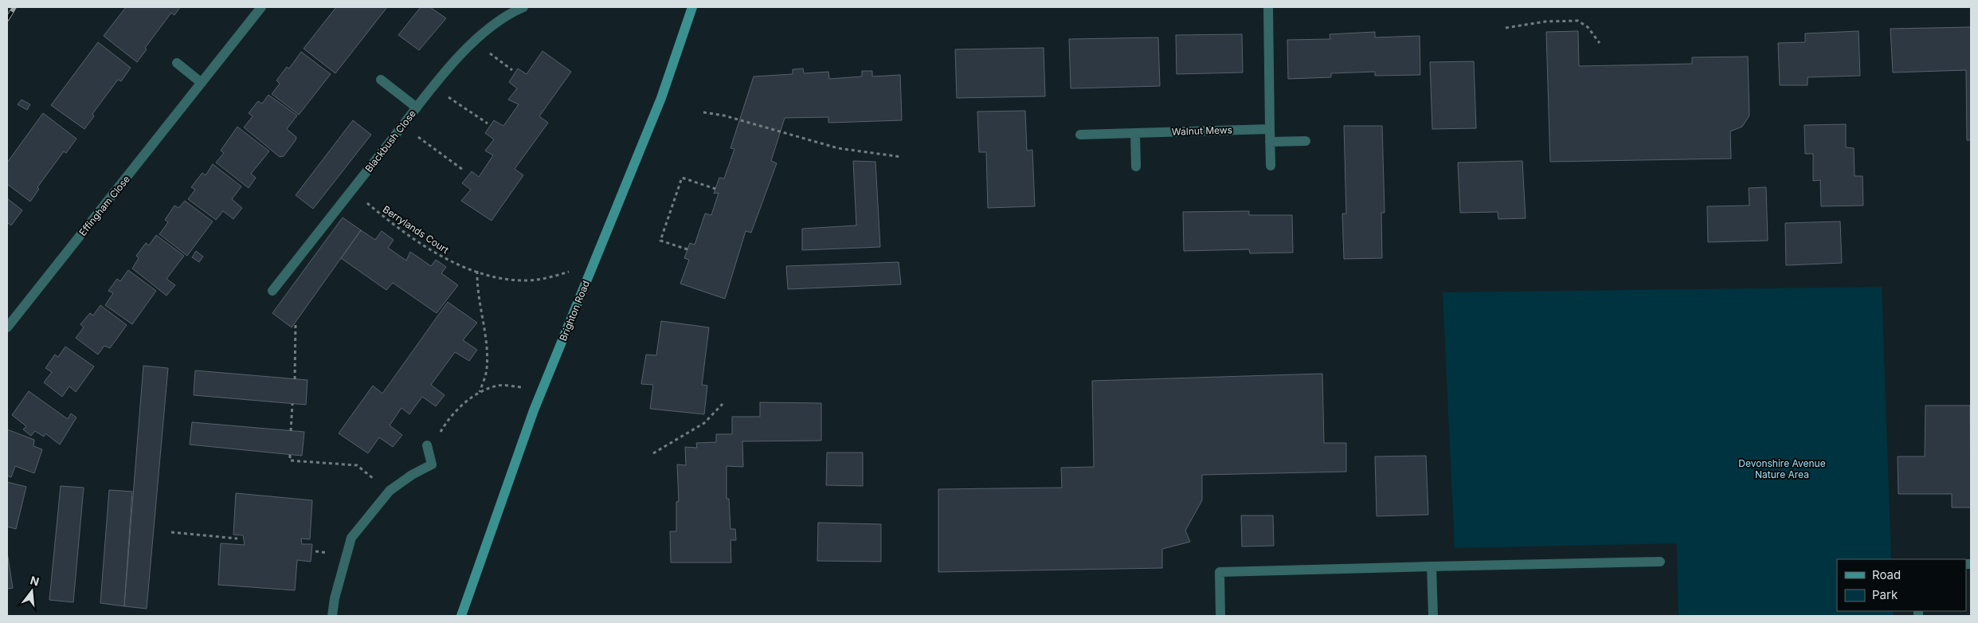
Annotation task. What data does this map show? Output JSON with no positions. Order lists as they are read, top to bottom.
{
  "streets": {
    "main road": ["Brighton Road"],
    "street": ["Walnut Mews", "Blackbush Close", "Effingham Close"],
    "path": ["Berrylands Court"]
  },
  "crossings": [
    ["Blackbush Close", "Berrylands Court"],
    ["Berrylands Court", "Brighton Road"]
  ],
  "parks": ["Devonshire Avenue Nature Area"],
  "legend": ["Road", "Park"],
  "north": "top"
}
